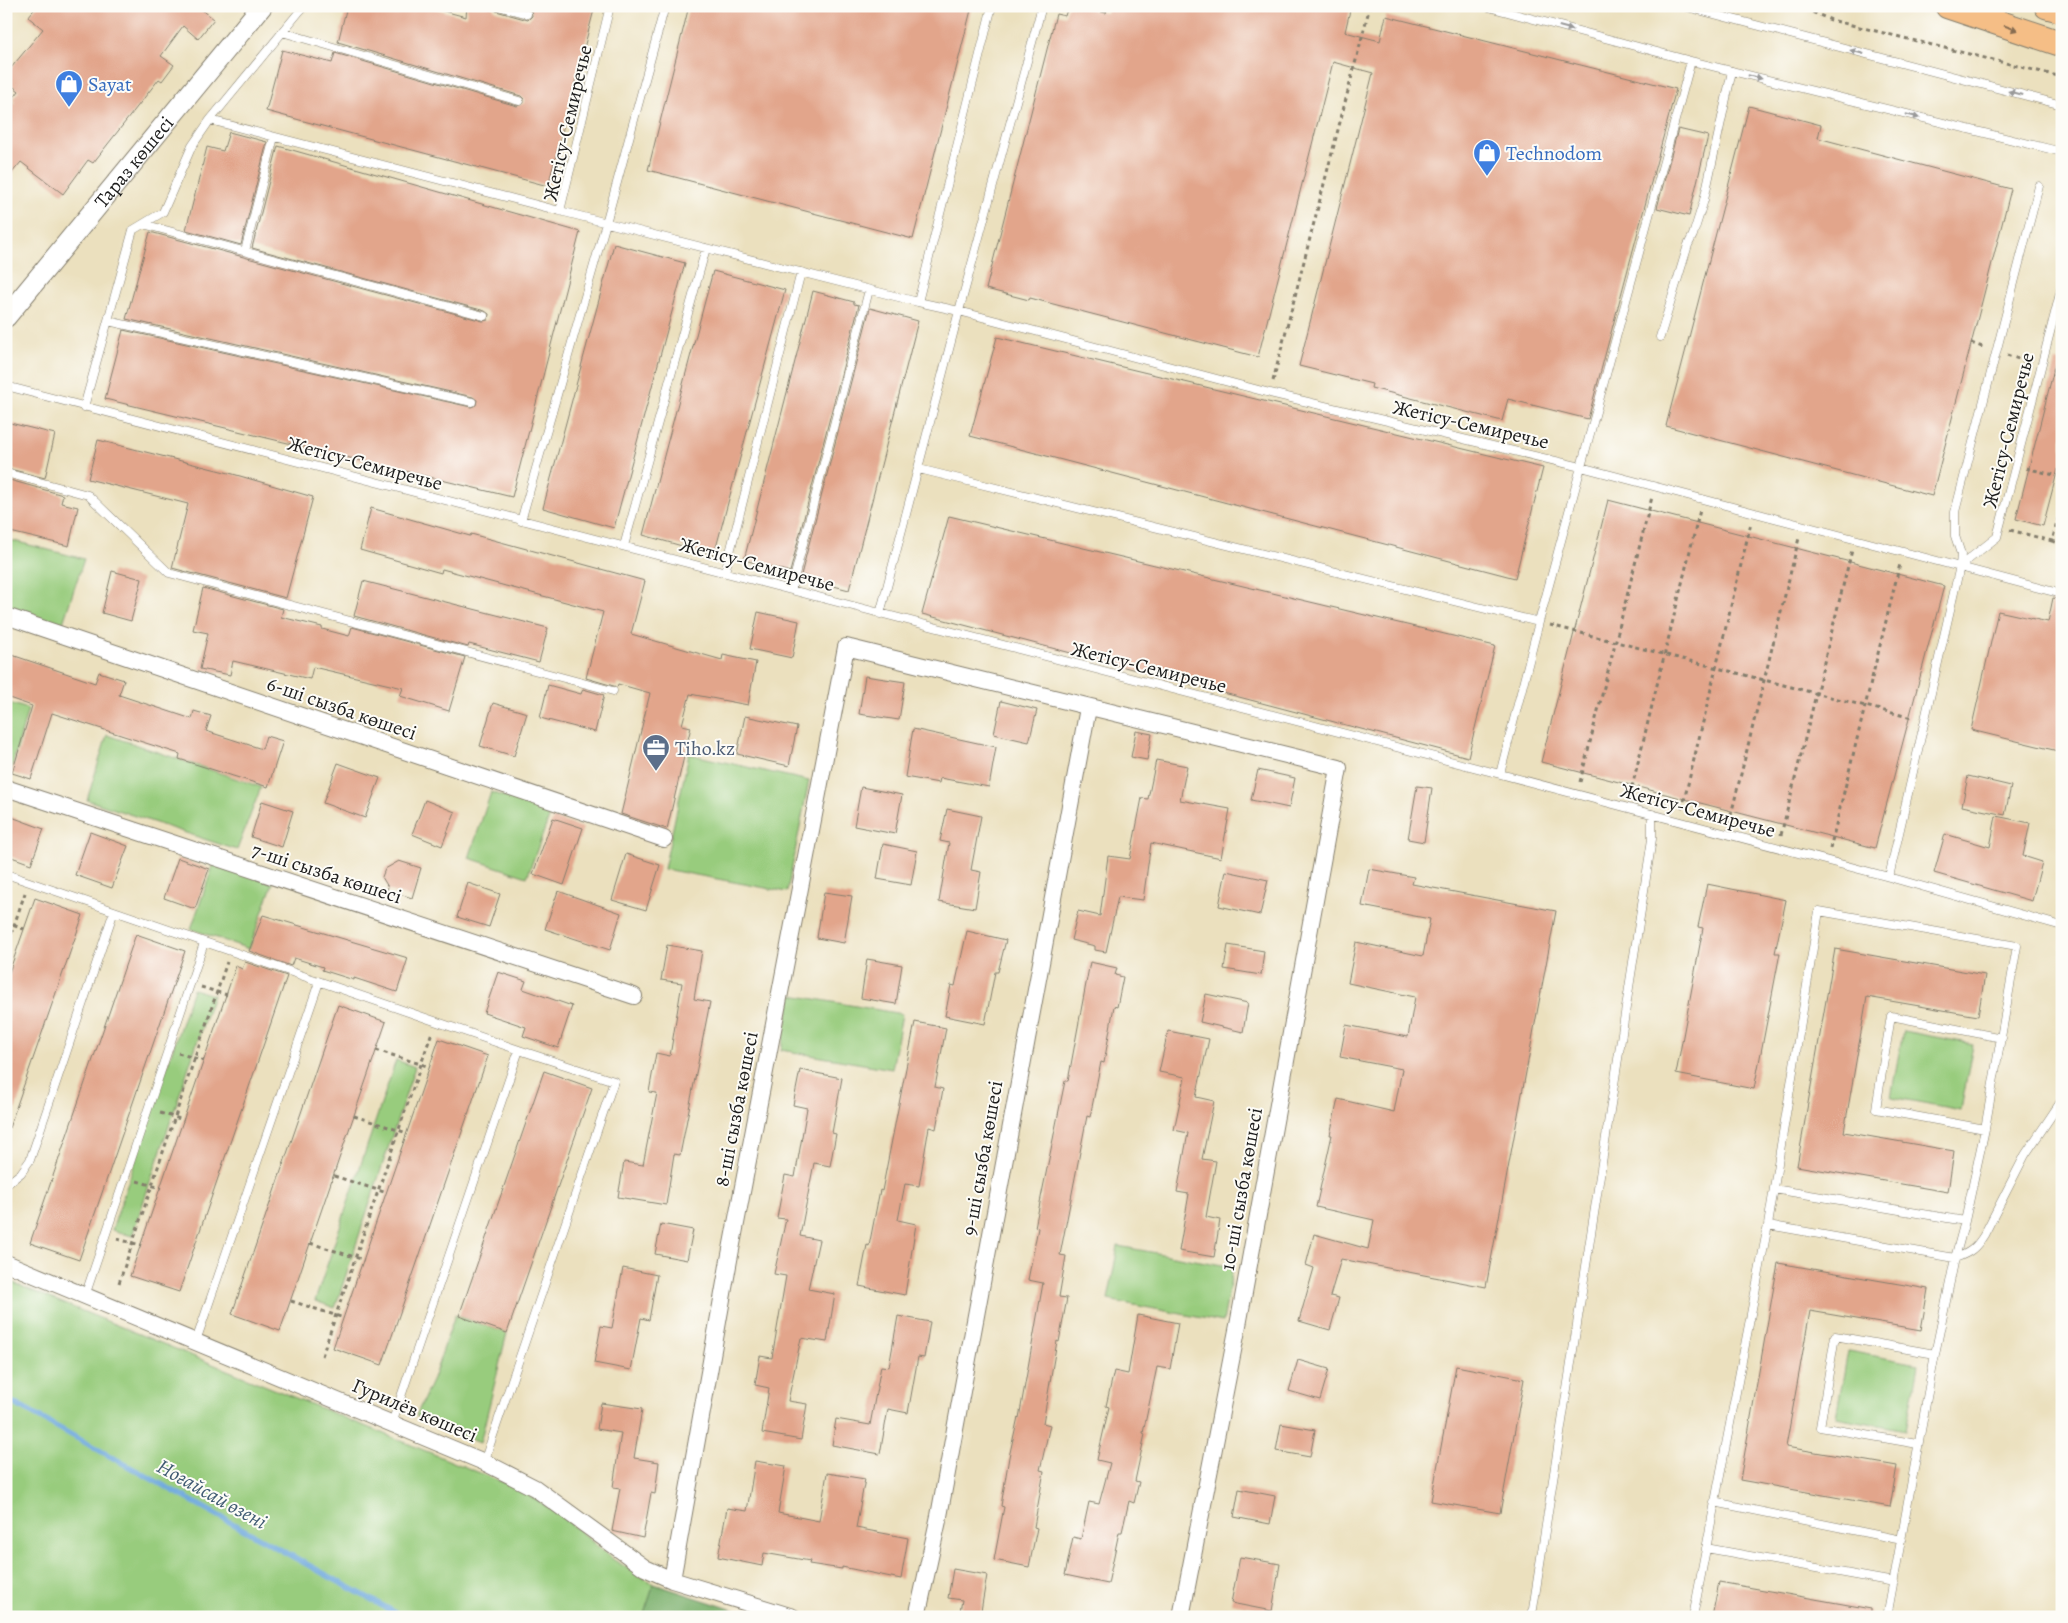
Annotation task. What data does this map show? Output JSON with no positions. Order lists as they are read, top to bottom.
{
  "streets": {
    "street": [
      "Тараз көшесі",
      "6-ші сызба көшесі",
      "7-ші сызба көшесі",
      "8-ші сызба көшесі",
      "9-ші сызба көшесі",
      "10-ші сызба көшесі",
      "Гурилёв көшесі"
    ],
    "lane": ["Жетісу-Семиречье"]
  },
  "crossings": [
    ["8-ші сызба көшесі", "9-ші сызба көшесі"],
    ["8-ші сызба көшесі", "10-ші сызба көшесі"],
    ["8-ші сызба көшесі", "Гурилёв көшесі"],
    ["9-ші сызба көшесі", "10-ші сызба көшесі"]
  ],
  "water": ["Ноғайсай өзені"],
  "places": {
    "shop": ["Sayat", "Technodom"],
    "office": ["Tiho.kz"]
  }
}
